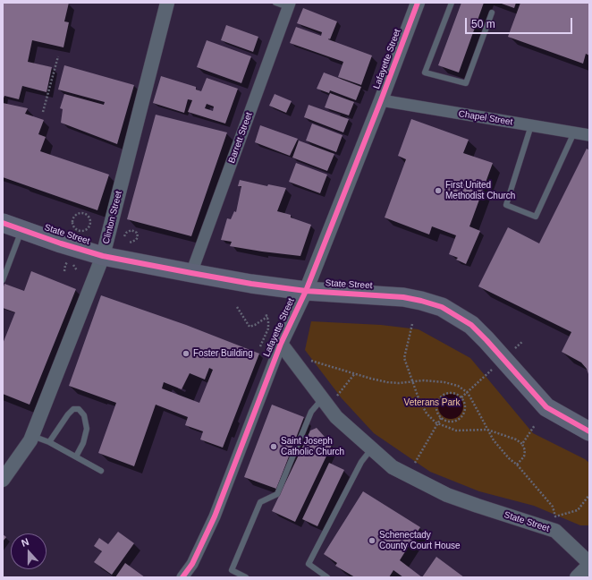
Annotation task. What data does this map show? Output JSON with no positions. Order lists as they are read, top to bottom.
{
  "streets": {
    "main road": ["State Street"],
    "street": [
      "Lafayette Street",
      "Chapel Street",
      "Barrett Street",
      "Clinton Street"
    ]
  },
  "crossings": [
    ["Lafayette Street", "Chapel Street"],
    ["Lafayette Street", "State Street"],
    ["Barrett Street", "State Street"],
    ["Clinton Street", "State Street"]
  ],
  "parks": ["Veterans Park"],
  "places": [
    "First United Methodist Church",
    "Foster Building",
    "Saint Joseph Catholic Church",
    "Schenectady County Court House"
  ],
  "scale_bar": "50 m",
  "north": "top"
}
